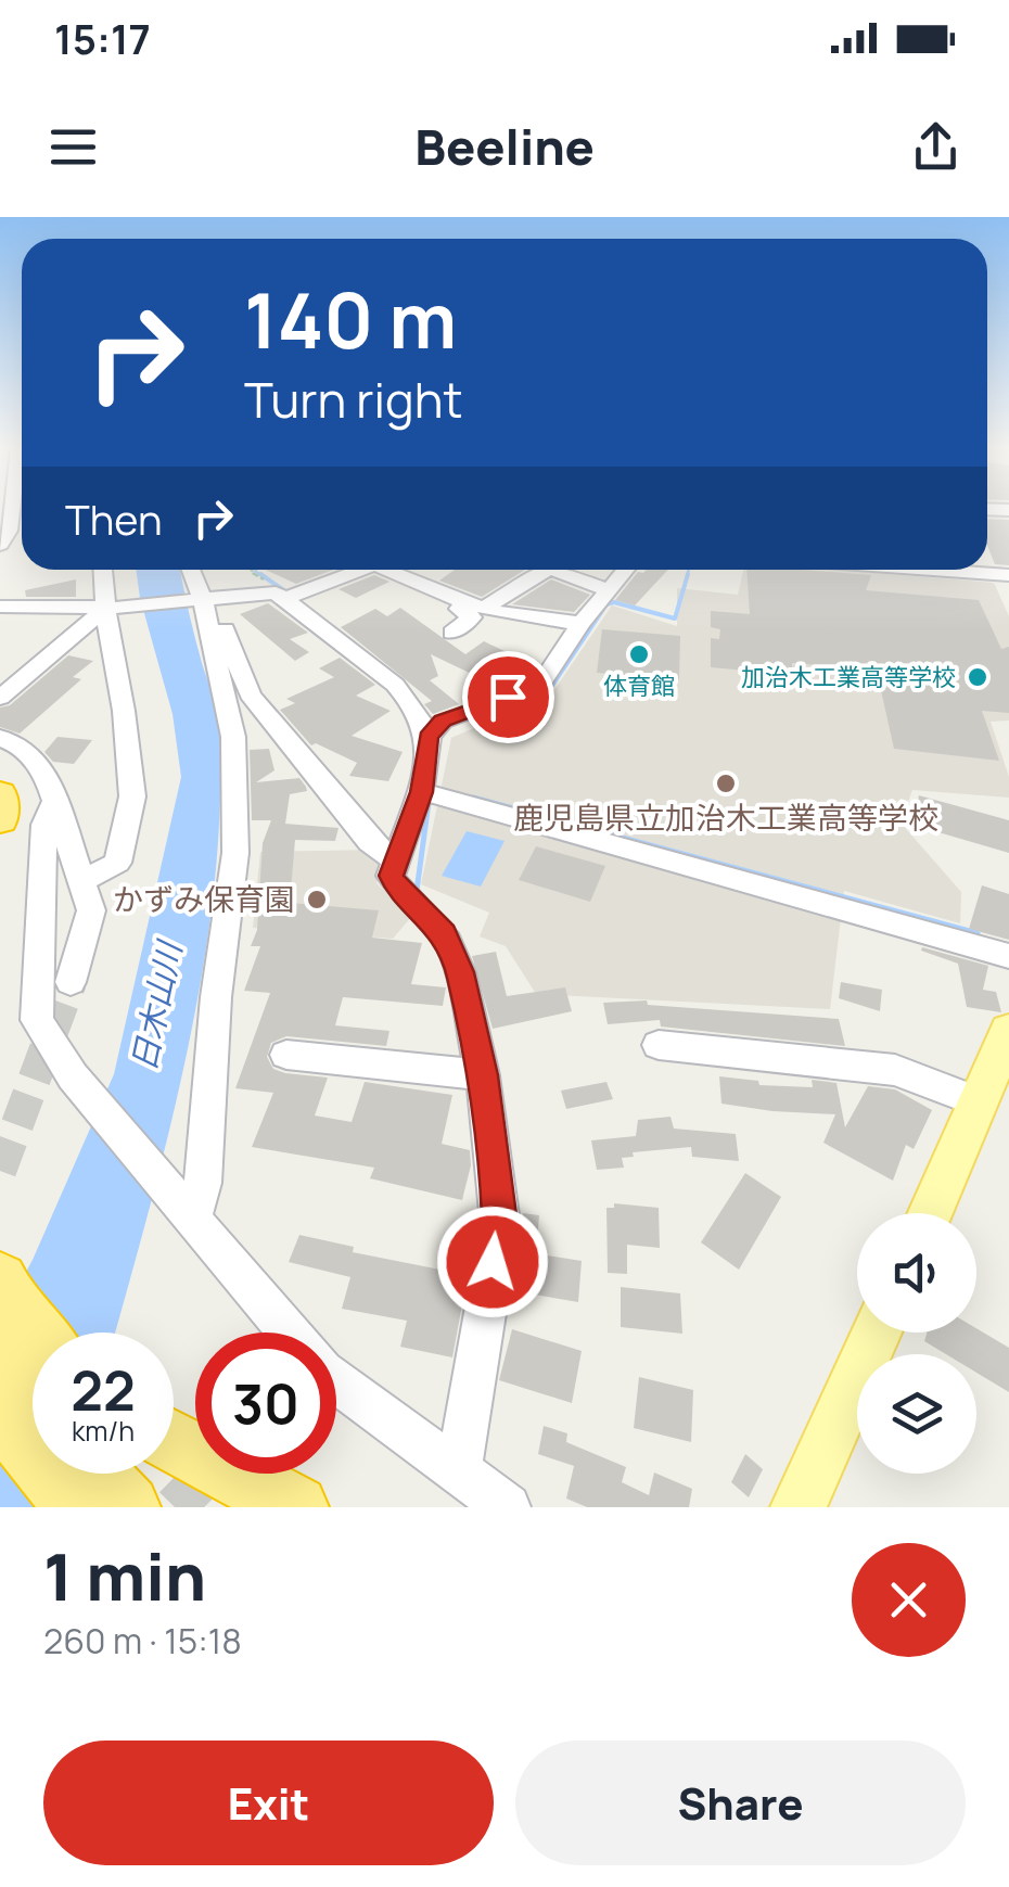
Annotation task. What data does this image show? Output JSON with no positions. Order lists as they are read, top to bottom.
{
  "water": ["日木山川"],
  "places": [
    "体育館",
    "加治木工業高等学校",
    "鹿児島県立加治木工業高等学校",
    "かずみ保育園"
  ],
  "page": {
    "status": "15:17",
    "header": "Beeline",
    "turn": ["140 m", "Turn right"],
    "then": "Then",
    "speed": "22 km/h",
    "limit": "30",
    "heading": ["1 min", "260 m · 15:18"],
    "buttons": ["Exit", "Share"]
  }
}
